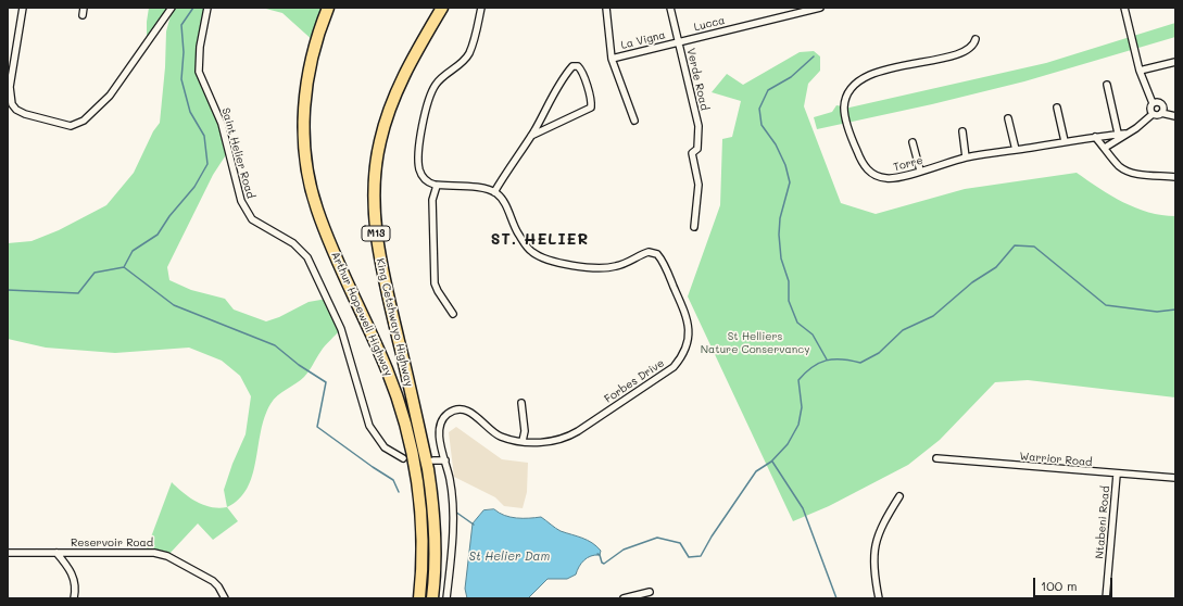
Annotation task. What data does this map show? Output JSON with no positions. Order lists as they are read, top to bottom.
{
  "streets": {
    "highway": ["M13", "Arthur Hopewell Highway", "King Cetshwayo Highway"],
    "street": [
      "Lucca",
      "La Vigna",
      "Verde Road",
      "Saint Helier Road",
      "Torre",
      "Forbes Drive",
      "Warrior Road",
      "Ntabeni Road",
      "Reservoir Road"
    ]
  },
  "crossings": [
    ["Lucca", "La Vigna"],
    ["Lucca", "Verde Road"],
    ["La Vigna", "Verde Road"],
    ["Arthur Hopewell Highway", "King Cetshwayo Highway"],
    ["Warrior Road", "Ntabeni Road"]
  ],
  "districts": ["ST. HELIER"],
  "water": ["St Helier Dam"],
  "parks": ["St Helliers Nature Conservancy"],
  "scale_bar": "100 m"
}
